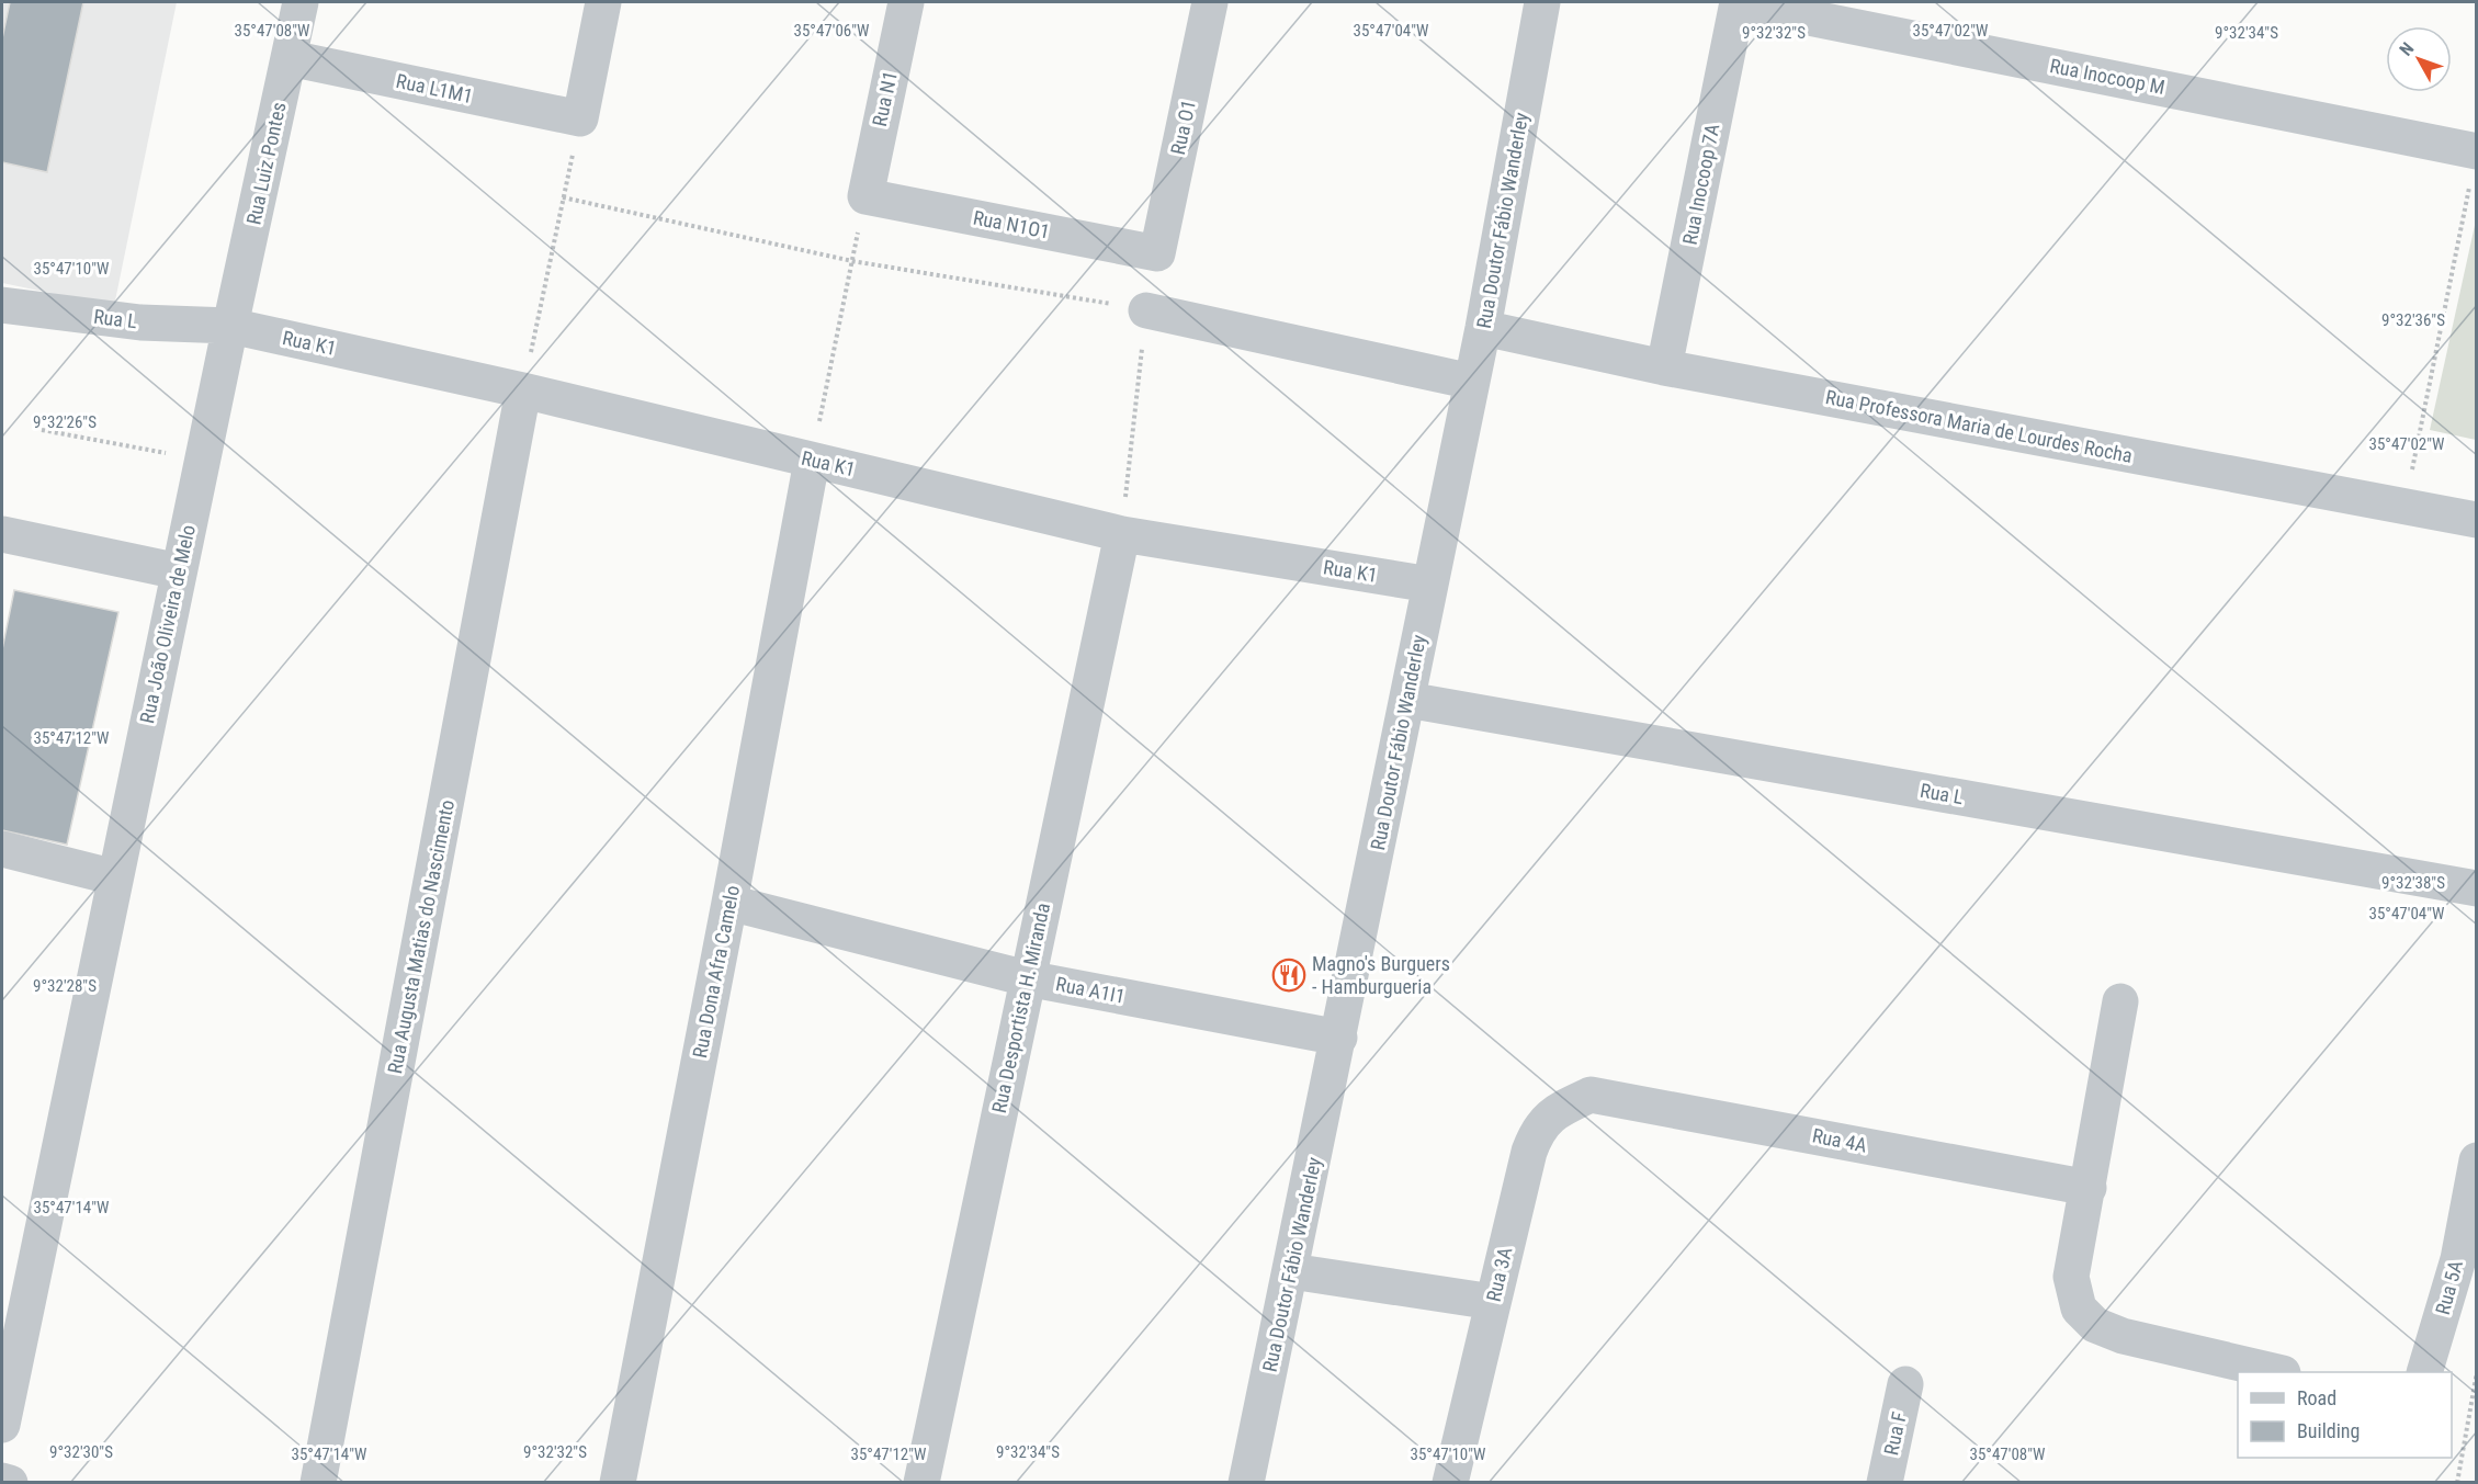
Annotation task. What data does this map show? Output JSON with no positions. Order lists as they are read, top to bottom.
{
  "streets": {
    "street": [
      "Rua Inocoop M",
      "Rua L1M1",
      "Rua N1",
      "Rua O1",
      "Rua Luiz Pontes",
      "Rua Inocoop 7A",
      "Rua Doutor Fábio Wanderley",
      "Rua N1O1",
      "Rua L",
      "Rua K1",
      "Rua Professora Maria de Lourdes Rocha",
      "Rua João Oliveira de Melo",
      "Rua Augusta Matias do Nascimento",
      "Rua Dona Afra Camelo",
      "Rua A1I1",
      "Rua Desportista H. Miranda",
      "Rua 4A",
      "Rua 3A",
      "Rua 5A",
      "Rua F"
    ]
  },
  "crossings": [
    ["Rua Inocoop M", "Rua Inocoop 7A"],
    ["Rua L1M1", "Rua Luiz Pontes"],
    ["Rua N1", "Rua N1O1"],
    ["Rua O1", "Rua N1O1"],
    ["Rua Luiz Pontes", "Rua L"],
    ["Rua Luiz Pontes", "Rua K1"],
    ["Rua Luiz Pontes", "Rua João Oliveira de Melo"],
    ["Rua Inocoop 7A", "Rua Professora Maria de Lourdes Rocha"],
    ["Rua Doutor Fábio Wanderley", "Rua L"],
    ["Rua Doutor Fábio Wanderley", "Rua K1"],
    ["Rua Doutor Fábio Wanderley", "Rua Professora Maria de Lourdes Rocha"],
    ["Rua Doutor Fábio Wanderley", "Rua A1I1"],
    ["Rua L", "Rua K1"],
    ["Rua L", "Rua João Oliveira de Melo"],
    ["Rua K1", "Rua João Oliveira de Melo"],
    ["Rua K1", "Rua Augusta Matias do Nascimento"],
    ["Rua K1", "Rua Dona Afra Camelo"],
    ["Rua K1", "Rua Desportista H. Miranda"],
    ["Rua Dona Afra Camelo", "Rua A1I1"],
    ["Rua A1I1", "Rua Desportista H. Miranda"],
    ["Rua 4A", "Rua 3A"]
  ],
  "places": {
    "restaurant": ["Magno's Burguers - Hamburgueria"]
  },
  "legend": ["Road", "Building"],
  "north": "top left",
  "coordinates": [
    "35°47'08\"W",
    "35°47'06\"W",
    "35°47'04\"W",
    "35°47'02\"W",
    "9°32'32\"S",
    "9°32'34\"S",
    "35°47'10\"W",
    "9°32'36\"S",
    "9°32'26\"S",
    "35°47'12\"W",
    "9°32'38\"S",
    "9°32'28\"S",
    "35°47'14\"W",
    "9°32'30\"S"
  ]
}
